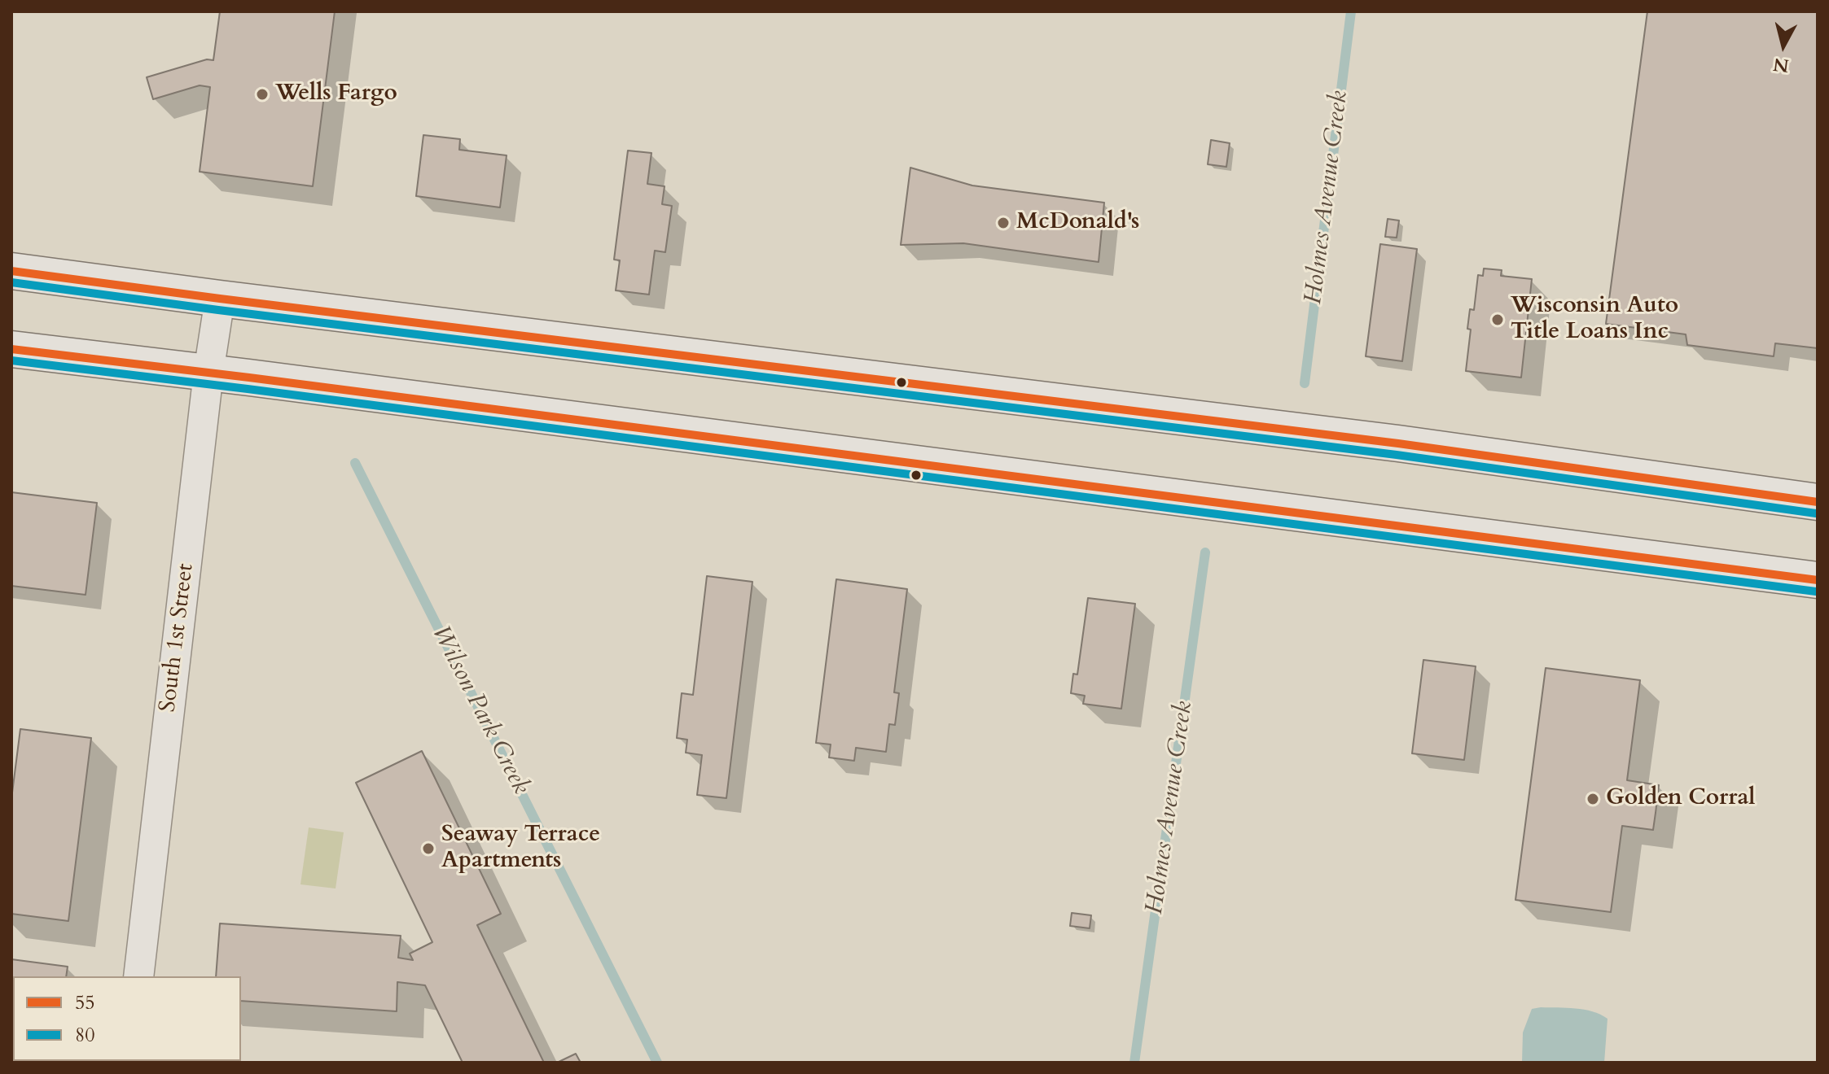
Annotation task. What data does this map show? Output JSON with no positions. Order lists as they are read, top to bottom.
{
  "streets": {
    "street": ["South 1st Street"]
  },
  "water": ["Holmes Avenue Creek", "Wilson Park Creek"],
  "places": [
    "Wells Fargo",
    "McDonald's",
    "Wisconsin Auto Title Loans Inc",
    "Golden Corral",
    "Seaway Terrace Apartments"
  ],
  "lines": ["transit line 55", "transit line 80"],
  "legend": ["55", "80"],
  "north": "bottom"
}
